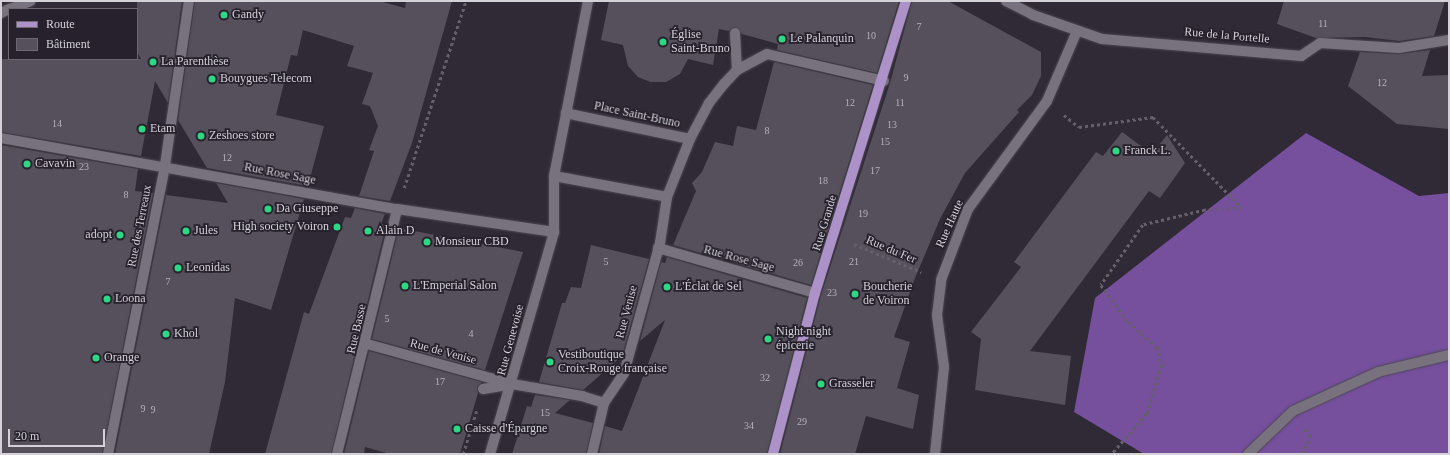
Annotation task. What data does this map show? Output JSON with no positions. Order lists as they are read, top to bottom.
{
  "streets": {
    "main road": ["Rue Grande"],
    "street": [
      "Rue de la Portelle",
      "Place Saint-Bruno",
      "Rue Rose Sage",
      "Rue Haute",
      "Rue des Terreaux",
      "Rue Venise",
      "Rue Basse",
      "Rue Genevoise",
      "Rue de Venise"
    ],
    "path": ["Rue du Fer"]
  },
  "crossings": [
    ["Rue de la Portelle", "Rue Haute"],
    ["Place Saint-Bruno", "Rue Rose Sage"],
    ["Place Saint-Bruno", "Rue Venise"],
    ["Rue Rose Sage", "Rue Grande"],
    ["Rue Rose Sage", "Rue des Terreaux"],
    ["Rue Rose Sage", "Rue Venise"],
    ["Rue Rose Sage", "Rue Basse"],
    ["Rue Rose Sage", "Rue Genevoise"],
    ["Rue Grande", "Rue du Fer"],
    ["Rue Haute", "Rue du Fer"],
    ["Rue Basse", "Rue de Venise"],
    ["Rue Genevoise", "Rue de Venise"]
  ],
  "places": [
    "Gandy",
    "Le Palanquin",
    "Église Saint-Bruno",
    "La Parenthèse",
    "Bouygues Telecom",
    "Etam",
    "Zeshoes store",
    "Franck L.",
    "Cavavin",
    "Da Giuseppe",
    "High society Voiron",
    "Jules",
    "Alain D",
    "adopt",
    "Monsieur CBD",
    "Leonidas",
    "L'Emperial Salon",
    "L'Éclat de Sel",
    "Boucherie de Voiron",
    "Loona",
    "Khol",
    "Night night épicerie",
    "Orange",
    "Vestiboutique Croix-Rouge française",
    "Grasseler",
    "Caisse d'Épargne"
  ],
  "house_numbers": [
    "11",
    "7",
    "10",
    "9",
    "12",
    "12",
    "11",
    "14",
    "13",
    "8",
    "15",
    "12",
    "23",
    "17",
    "18",
    "8",
    "19",
    "5",
    "21",
    "26",
    "7",
    "23",
    "5",
    "4",
    "32",
    "17",
    "9",
    "9",
    "15",
    "29",
    "34"
  ],
  "legend": ["Route", "Bâtiment"],
  "scale_bar": "20 m"
}
